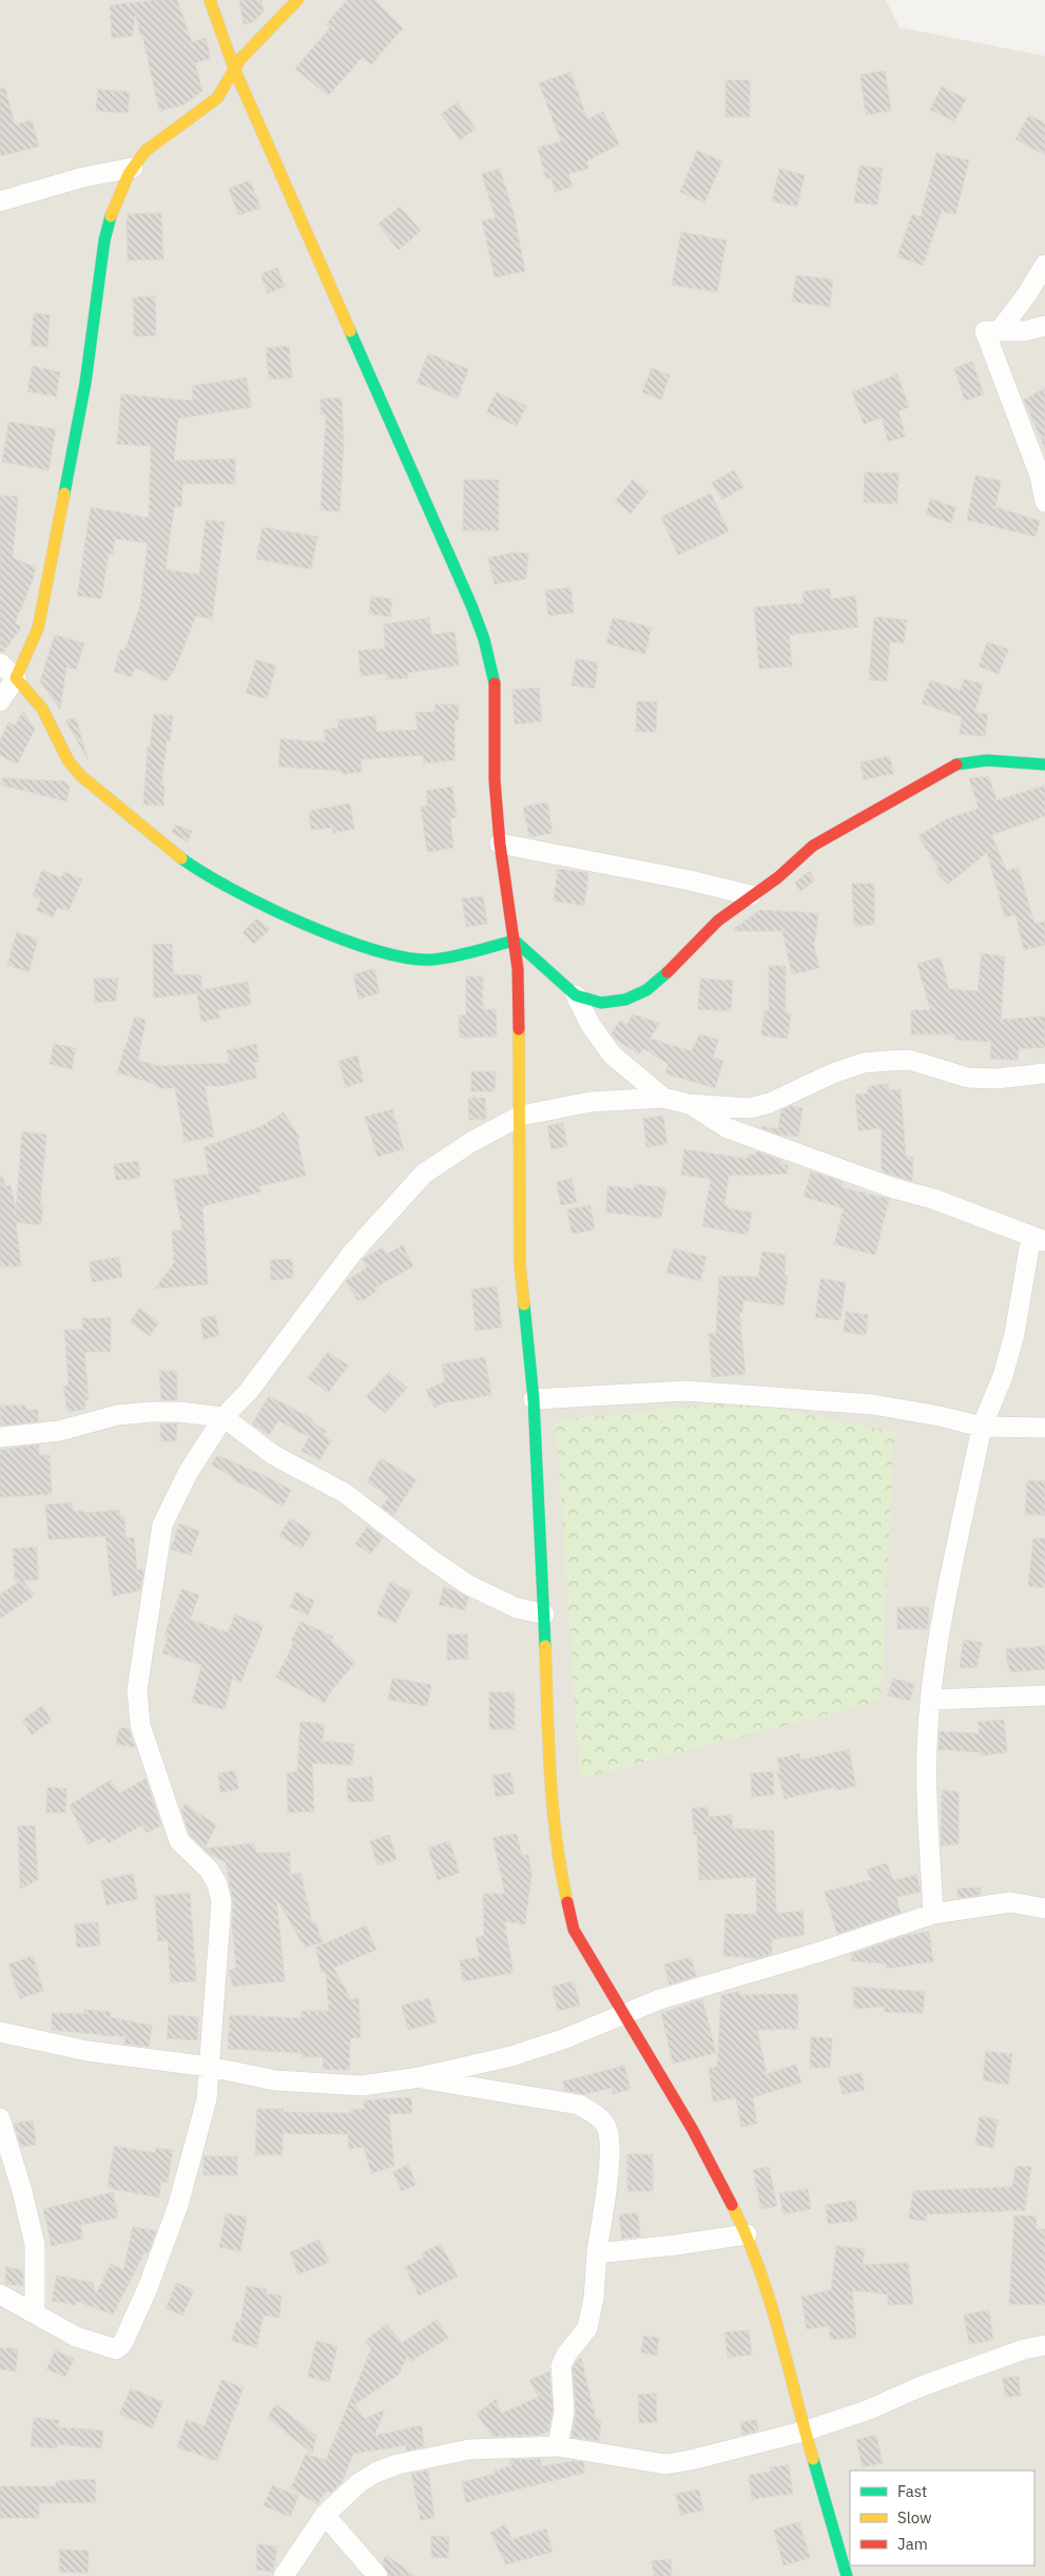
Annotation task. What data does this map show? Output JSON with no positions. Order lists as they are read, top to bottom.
{
  "legend": ["Fast", "Slow", "Jam"]
}
